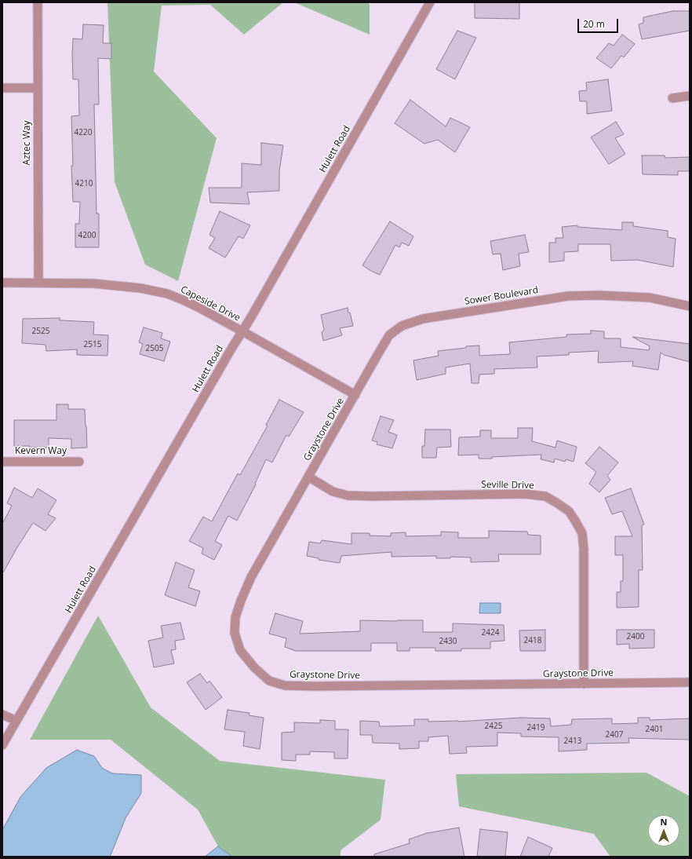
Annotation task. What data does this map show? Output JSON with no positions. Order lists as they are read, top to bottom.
{
  "streets": {
    "street": [
      "Aztec Way",
      "Hulett Road",
      "Sower Boulevard",
      "Capeside Drive",
      "Graystone Drive",
      "Kevern Way",
      "Seville Drive"
    ]
  },
  "crossings": [
    ["Aztec Way", "Capeside Drive"],
    ["Hulett Road", "Capeside Drive"],
    ["Sower Boulevard", "Capeside Drive"],
    ["Sower Boulevard", "Graystone Drive"],
    ["Capeside Drive", "Graystone Drive"],
    ["Graystone Drive", "Seville Drive"]
  ],
  "house_numbers": [
    "4220",
    "4210",
    "4200",
    "2525",
    "2515",
    "2505",
    "2424",
    "2400",
    "2418",
    "2430",
    "2425",
    "2419",
    "2401",
    "2407",
    "2413"
  ],
  "scale_bar": "20 m",
  "north": "top"
}
